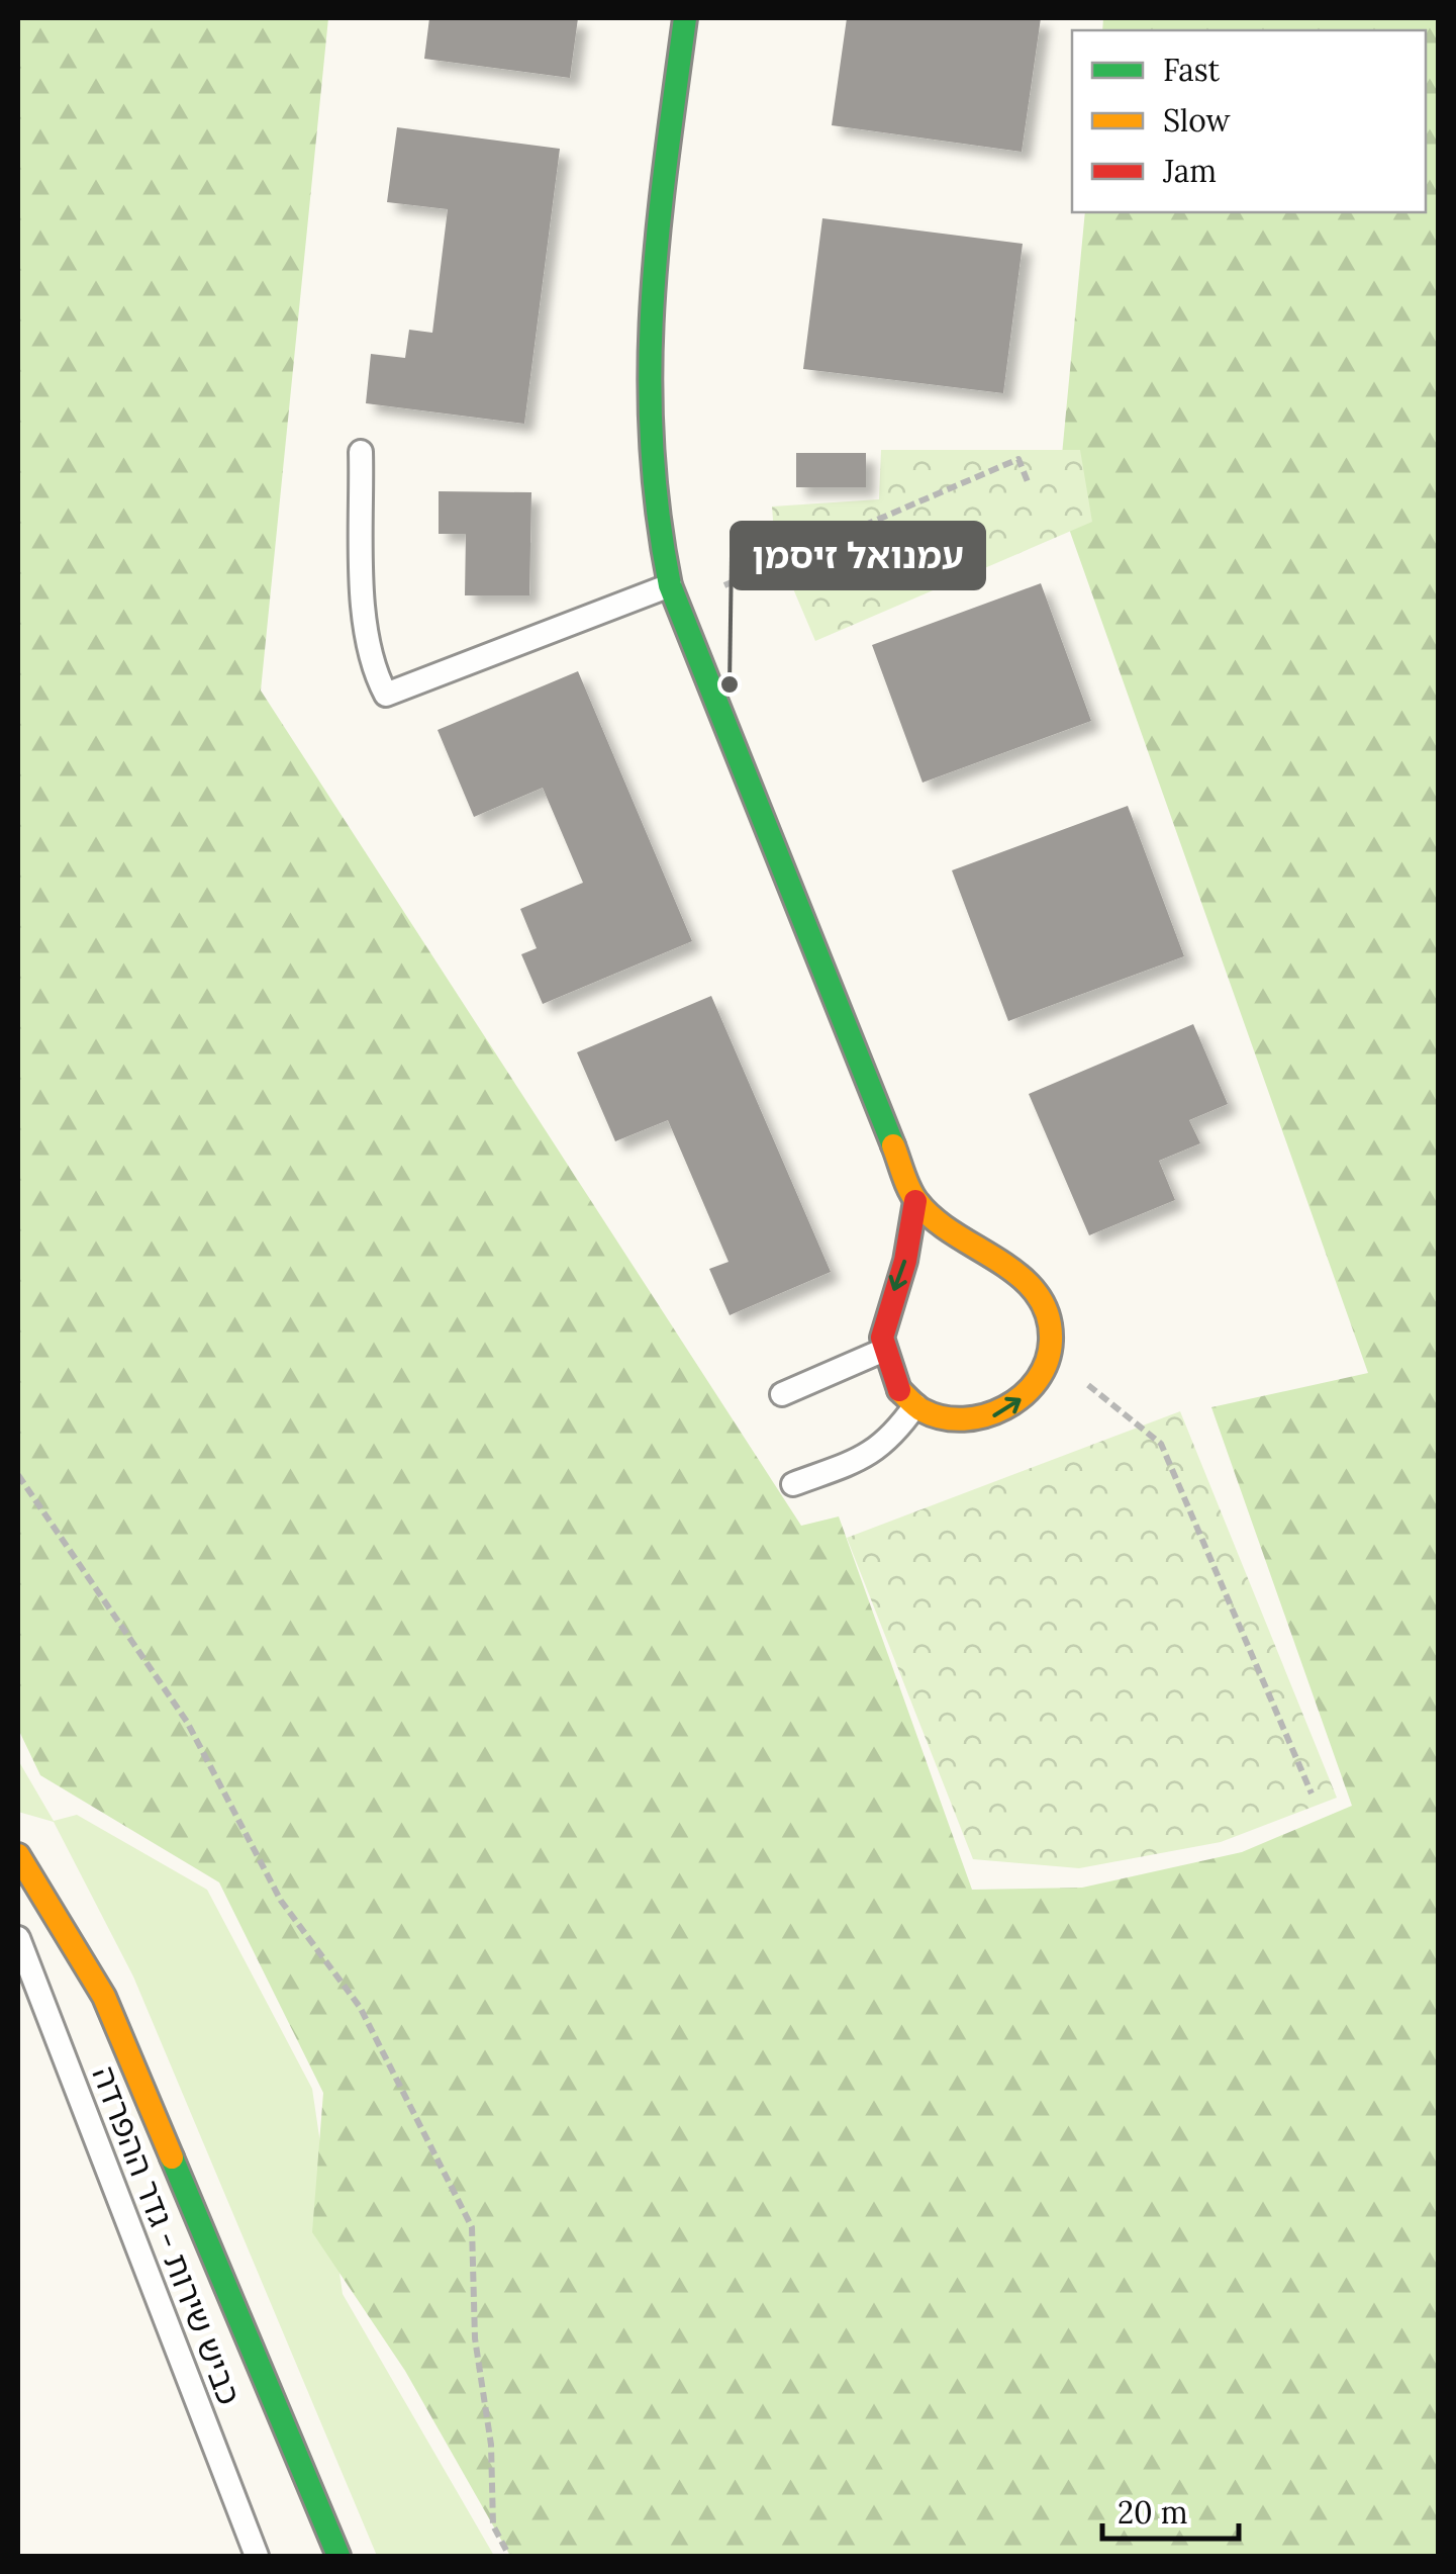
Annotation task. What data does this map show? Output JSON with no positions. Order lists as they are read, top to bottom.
{
  "streets": {
    "lane": ["כביש שירות - גדר ההפרדה"]
  },
  "places": ["עמנואל זיסמן"],
  "legend": ["Fast", "Slow", "Jam"],
  "scale_bar": "20 m"
}
